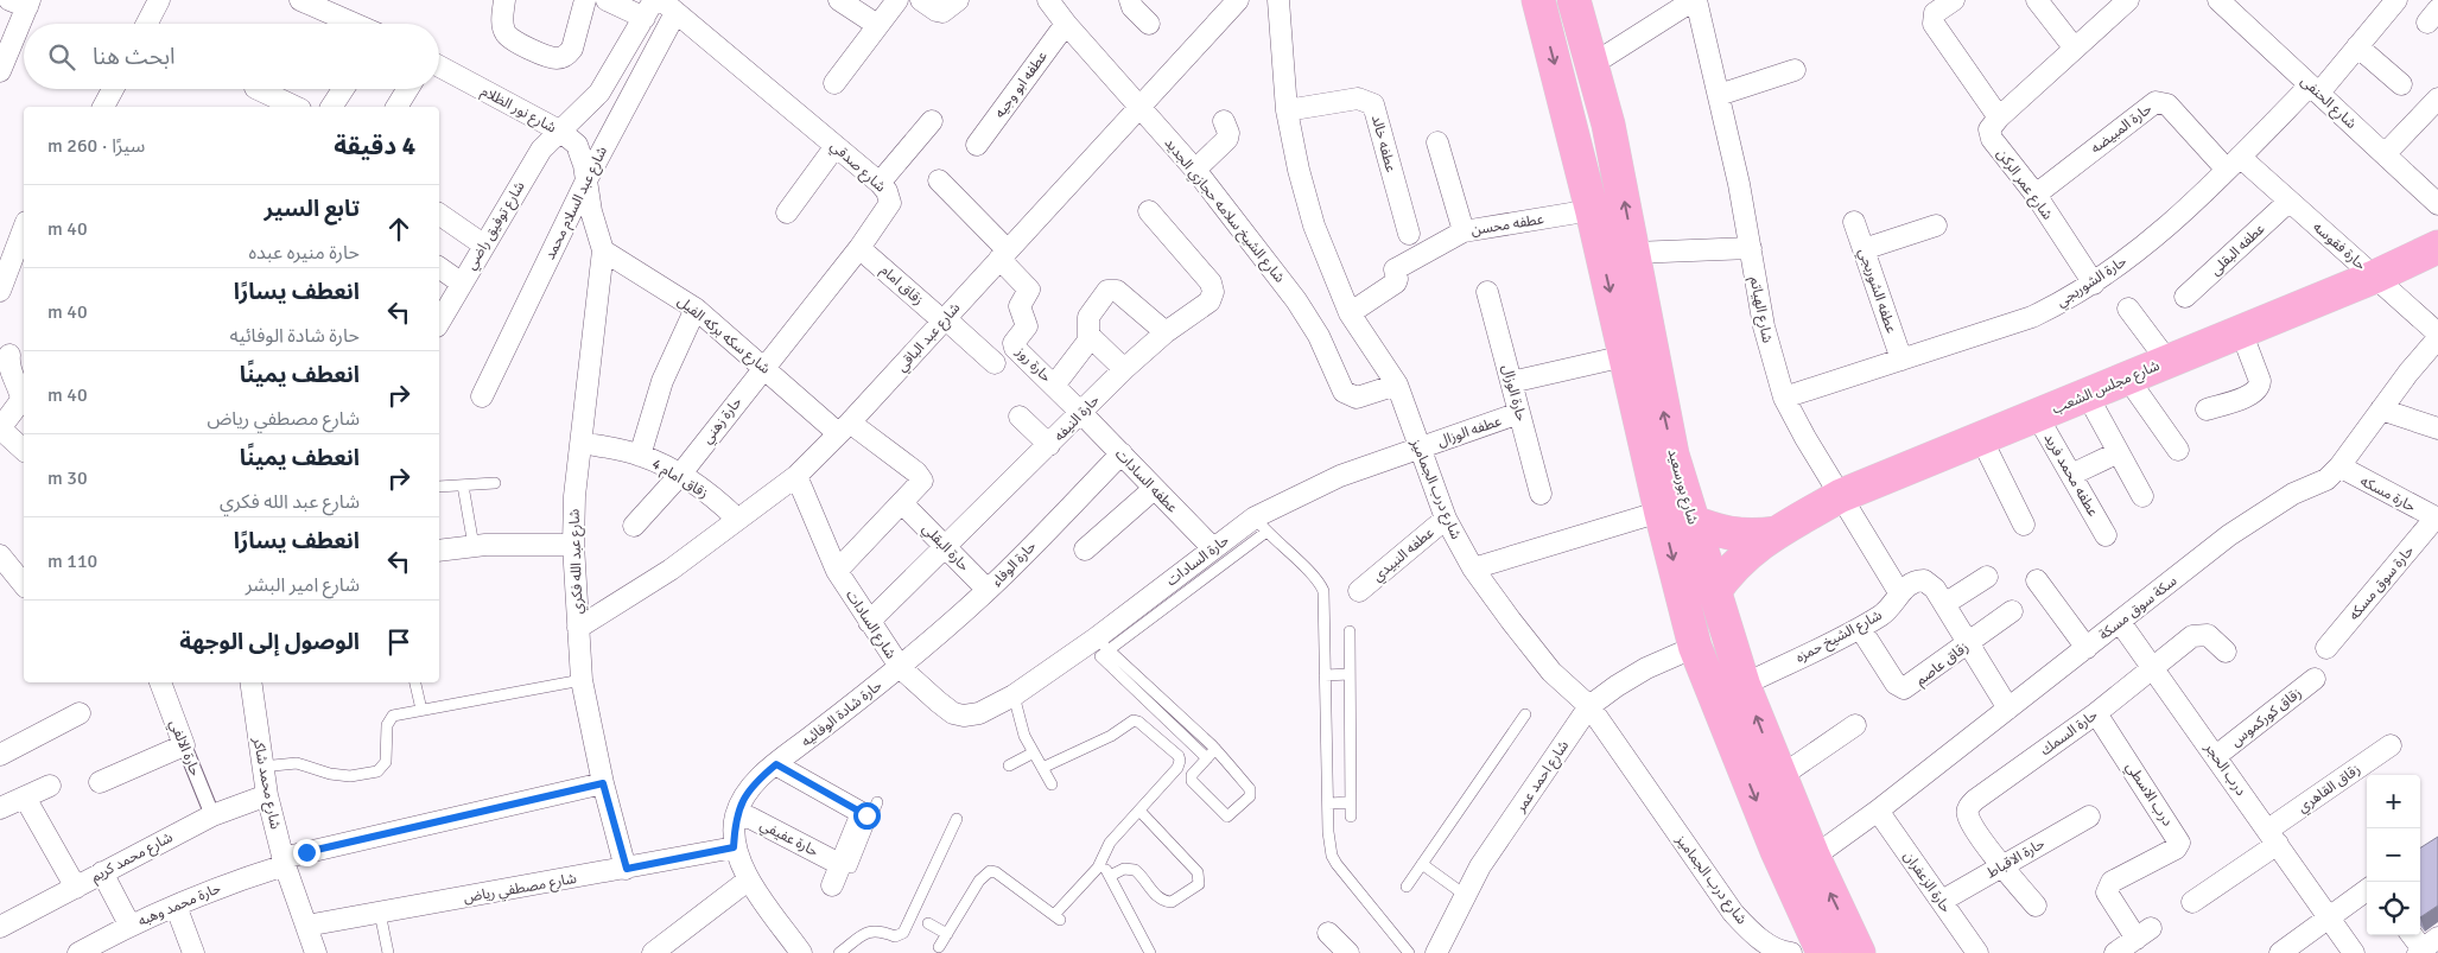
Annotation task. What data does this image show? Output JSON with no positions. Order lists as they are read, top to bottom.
{
  "streets": {
    "main road": ["شارع مجلس الشعب", "شارع بورسعيد"],
    "street": [
      "عطفه ابو وجيه",
      "شارع الحنفى",
      "شارع نور الظلام",
      "حارة المبيضه",
      "عطفه خالد",
      "شارع صدقي",
      "شارع عمر الركن",
      "شارع عبد السلام محمد",
      "شارع الشيخ سلامه حجازي الجديد",
      "عطفه محسن",
      "شارع توفيق راضي",
      "حارة فقوسه",
      "عطفه البقلى",
      "حارة الشوربجي",
      "زقاق امام",
      "عطفه الشوربجي",
      "شارع الهياتم",
      "شارع سكه بركه الفيل",
      "شارع عبد الباقي",
      "حارة روز",
      "حارة الوزال",
      "حارة النيفه",
      "حارة زهني",
      "عطفه الوزال",
      "عطفه محمد فريد",
      "زقاق امام 4",
      "عطفه السادات",
      "شارع درب الجماميز",
      "حارة مسكه",
      "حارة البقلي",
      "عطفه النبيدي",
      "حارة السادات",
      "شارع عبد الله فكري",
      "حارة الوفاء",
      "حارة سوق مسكه",
      "سكة سوق مسكة",
      "شارع السادات",
      "شارع الشيخ حمزه",
      "زقاق عاصم",
      "حارة شادة الوفائيه",
      "زقاق كوركموس",
      "حارة السمك",
      "حارة الالفي",
      "درب الحجر",
      "شارع احمد عمر",
      "شارع محمد شاكر",
      "زقاق القاهري",
      "درب الاسطي",
      "حارة عفيفي",
      "شارع محمد كريم",
      "حارة الاقباط",
      "حارة الزعفران",
      "شارع مصطفي رياض",
      "حارة محمد وهبه"
    ]
  },
  "crossings": [
    ["عطفه ابو وجيه", "شارع الشيخ سلامه حجازي الجديد"],
    ["شارع الحنفى", "حارة الشوربجي"],
    ["شارع نور الظلام", "شارع عبد السلام محمد"],
    ["شارع نور الظلام", "شارع توفيق راضي"],
    ["حارة المبيضه", "شارع عمر الركن"],
    ["حارة المبيضه", "حارة فقوسه"],
    ["حارة المبيضه", "حارة الشوربجي"],
    ["عطفه خالد", "شارع درب الجماميز"],
    ["شارع صدقي", "شارع عبد السلام محمد"],
    ["شارع صدقي", "زقاق امام"],
    ["شارع صدقي", "شارع سكه بركه الفيل"],
    ["شارع صدقي", "حارة زهني"],
    ["شارع عمر الركن", "حارة الشوربجي"],
    ["شارع الشيخ سلامه حجازي الجديد", "شارع عبد الباقي"],
    ["شارع الشيخ سلامه حجازي الجديد", "شارع درب الجماميز"],
    ["عطفه محسن", "شارع بورسعيد"],
    ["عطفه محسن", "شارع درب الجماميز"],
    ["حارة فقوسه", "عطفه البقلى"],
    ["حارة فقوسه", "حارة الشوربجي"],
    ["حارة فقوسه", "شارع مجلس الشعب"],
    ["حارة الشوربجي", "عطفه الشوربجي"],
    ["حارة الشوربجي", "شارع الهياتم"],
    ["زقاق امام", "شارع عبد الباقي"],
    ["شارع الهياتم", "شارع مجلس الشعب"],
    ["شارع الهياتم", "شارع بورسعيد"],
    ["شارع الهياتم", "شارع الشيخ حمزه"],
    ["شارع سكه بركه الفيل", "شارع عبد الباقي"],
    ["شارع سكه بركه الفيل", "حارة زهني"],
    ["شارع سكه بركه الفيل", "حارة البقلي"],
    ["شارع سكه بركه الفيل", "شارع عبد الله فكري"],
    ["شارع عبد الباقي", "حارة روز"],
    ["شارع عبد الباقي", "زقاق امام 4"],
    ["شارع عبد الباقي", "شارع عبد الله فكري"],
    ["شارع عبد الباقي", "شارع السادات"],
    ["حارة روز", "حارة النيفه"],
    ["حارة روز", "عطفه السادات"],
    ["شارع مجلس الشعب", "عطفه محمد فريد"],
    ["شارع مجلس الشعب", "شارع بورسعيد"],
    ["حارة الوزال", "عطفه الوزال"],
    ["حارة النيفه", "عطفه السادات"],
    ["حارة النيفه", "حارة البقلي"],
    ["حارة النيفه", "شارع السادات"],
    ["حارة زهني", "زقاق امام 4"],
    ["عطفه الوزال", "شارع درب الجماميز"],
    ["عطفه الوزال", "حارة السادات"],
    ["زقاق امام 4", "شارع عبد الله فكري"],
    ["عطفه السادات", "حارة السادات"],
    ["عطفه السادات", "حارة الوفاء"],
    ["شارع بورسعيد", "سكة سوق مسكة"],
    ["شارع بورسعيد", "شارع الشيخ حمزه"],
    ["شارع بورسعيد", "شارع احمد عمر"],
    ["شارع درب الجماميز", "عطفه النبيدي"],
    ["شارع درب الجماميز", "حارة السادات"],
    ["شارع درب الجماميز", "شارع احمد عمر"],
    ["حارة مسكه", "حارة سوق مسكه"],
    ["حارة مسكه", "سكة سوق مسكة"],
    ["حارة البقلي", "حارة الوفاء"],
    ["حارة السادات", "شارع السادات"],
    ["شارع عبد الله فكري", "شارع مصطفي رياض"],
    ["شارع عبد الله فكري", "حارة محمد وهبه"],
    ["حارة الوفاء", "شارع السادات"],
    ["حارة الوفاء", "حارة شادة الوفائيه"],
    ["سكة سوق مسكة", "درب الحجر"],
    ["سكة سوق مسكة", "حارة الزعفران"],
    ["شارع السادات", "حارة شادة الوفائيه"],
    ["شارع الشيخ حمزه", "زقاق عاصم"],
    ["حارة شادة الوفائيه", "حارة عفيفي"],
    ["حارة شادة الوفائيه", "شارع مصطفي رياض"],
    ["زقاق كوركموس", "درب الحجر"],
    ["حارة السمك", "درب الحجر"],
    ["حارة السمك", "درب الاسطي"],
    ["حارة السمك", "حارة الاقباط"],
    ["حارة الالفي", "شارع محمد كريم"],
    ["درب الحجر", "زقاق القاهري"],
    ["شارع محمد شاكر", "شارع محمد كريم"],
    ["شارع محمد شاكر", "شارع مصطفي رياض"],
    ["شارع محمد شاكر", "حارة محمد وهبه"],
    ["حارة الاقباط", "حارة الزعفران"]
  ],
  "page": {
    "search": "ابحث هنا",
    "heading": ["4 دقيقة", "سيرًا · 260 m"],
    "list": [
      ["تابع السير", "حارة منيره عبده", "40 m"],
      ["انعطف يسارًا", "حارة شادة الوفائيه", "40 m"],
      ["انعطف يمينًا", "شارع مصطفي رياض", "40 m"],
      ["انعطف يمينًا", "شارع عبد الله فكري", "30 m"],
      ["انعطف يسارًا", "شارع امير البشر", "110 m"],
      "الوصول إلى الوجهة"
    ],
    "map_buttons": ["+", "−"]
  }
}
